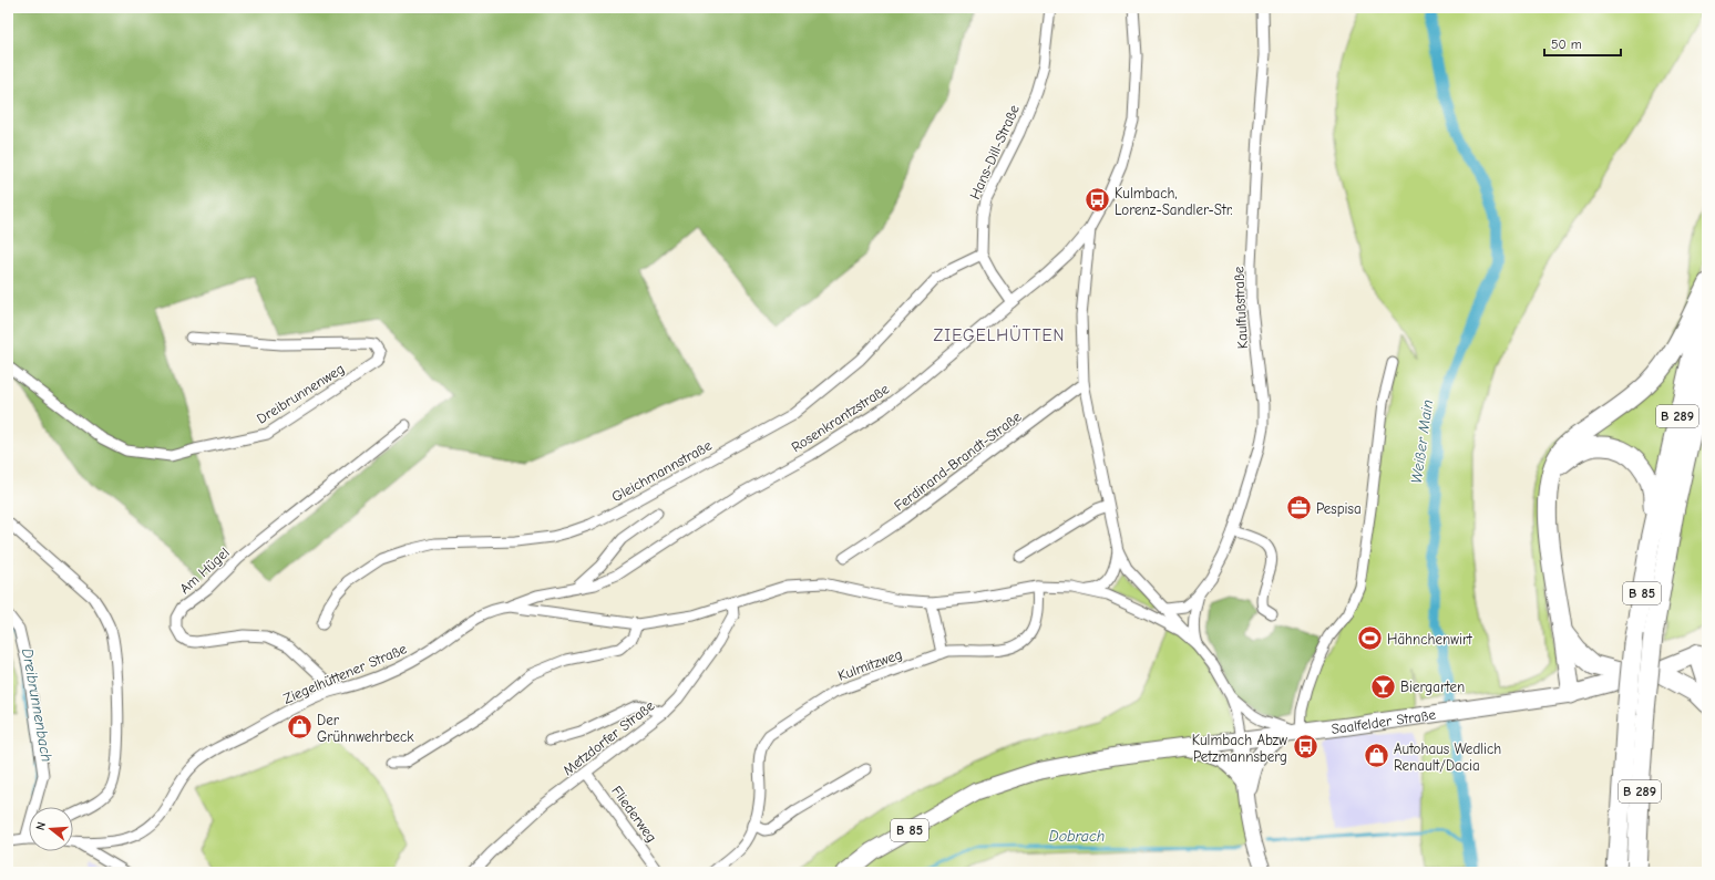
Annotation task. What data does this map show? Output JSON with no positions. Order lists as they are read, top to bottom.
{
  "streets": {
    "highway": ["B 289", "B 85"],
    "main road": ["Saalfelder Straße"],
    "street": [
      "Hans-Dill-Straße",
      "Kaulfußstraße",
      "Dreibrunnenweg",
      "Rosenkrantzstraße",
      "Ferdinand-Brandt-Straße",
      "Gleichmannstraße",
      "Am Hügel",
      "Kulmitzweg",
      "Ziegelhüttener Straße",
      "Metzdorfer Straße",
      "Fliederweg"
    ]
  },
  "crossings": [
    ["Hans-Dill-Straße", "Rosenkrantzstraße"],
    ["Hans-Dill-Straße", "Gleichmannstraße"],
    ["Kaulfußstraße", "Ziegelhüttener Straße"],
    ["B 289", "B 85"],
    ["Rosenkrantzstraße", "Ziegelhüttener Straße"],
    ["Am Hügel", "Ziegelhüttener Straße"],
    ["Kulmitzweg", "Ziegelhüttener Straße"],
    ["Ziegelhüttener Straße", "Saalfelder Straße"],
    ["Ziegelhüttener Straße", "Metzdorfer Straße"],
    ["Metzdorfer Straße", "Fliederweg"]
  ],
  "districts": ["ZIEGELHÜTTEN"],
  "water": ["Weißer Main", "Dreibrunnenbach", "Dobrach"],
  "places": {
    "bus stop": ["Kulmbach, Lorenz-Sandler-Str.", "Kulmbach Abzw Petzmannsberg"],
    "office": ["Pespisa"],
    "sports": ["Hähnchenwirt"],
    "bar": ["Biergarten"],
    "shop": ["Der Grühnwehrbeck", "Autohaus Wedlich Renault/Dacia"]
  },
  "scale_bar": "50 m",
  "north": "left"
}
